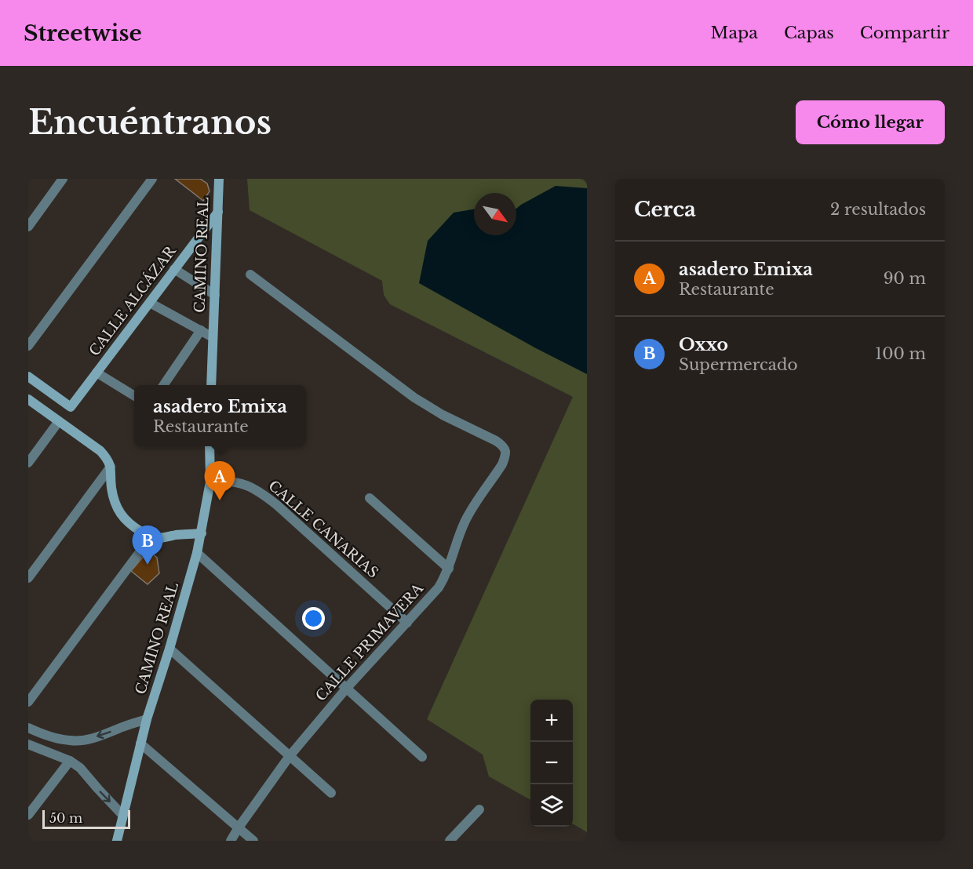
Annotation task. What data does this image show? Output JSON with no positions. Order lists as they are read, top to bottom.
{
  "streets": {
    "street": [
      "CAMINO REAL",
      "CALLE ALCÁZAR",
      "CALLE CANARIAS",
      "CALLE PRIMAVERA"
    ]
  },
  "crossings": [
    ["CAMINO REAL", "CALLE ALCÁZAR"],
    ["CAMINO REAL", "CALLE CANARIAS"],
    ["CALLE CANARIAS", "CALLE PRIMAVERA"]
  ],
  "scale_bar": "50 m",
  "north": "bottom right",
  "page": {
    "header": "Streetwise",
    "nav": ["Mapa", "Capas", "Compartir"],
    "buttons": "Cómo llegar",
    "title": "Encuéntranos",
    "heading": ["Cerca", "2 resultados"],
    "list": [
      {
        "mark": "A",
        "name": "asadero Emixa",
        "note": "Restaurante",
        "value": "90 m"
      },
      {
        "mark": "B",
        "name": "Oxxo",
        "note": "Supermercado",
        "value": "100 m"
      }
    ],
    "popup": ["asadero Emixa", "Restaurante"],
    "pins": ["A", "B"],
    "map_buttons": ["+", "−"],
    "scale": "50 m"
  }
}
